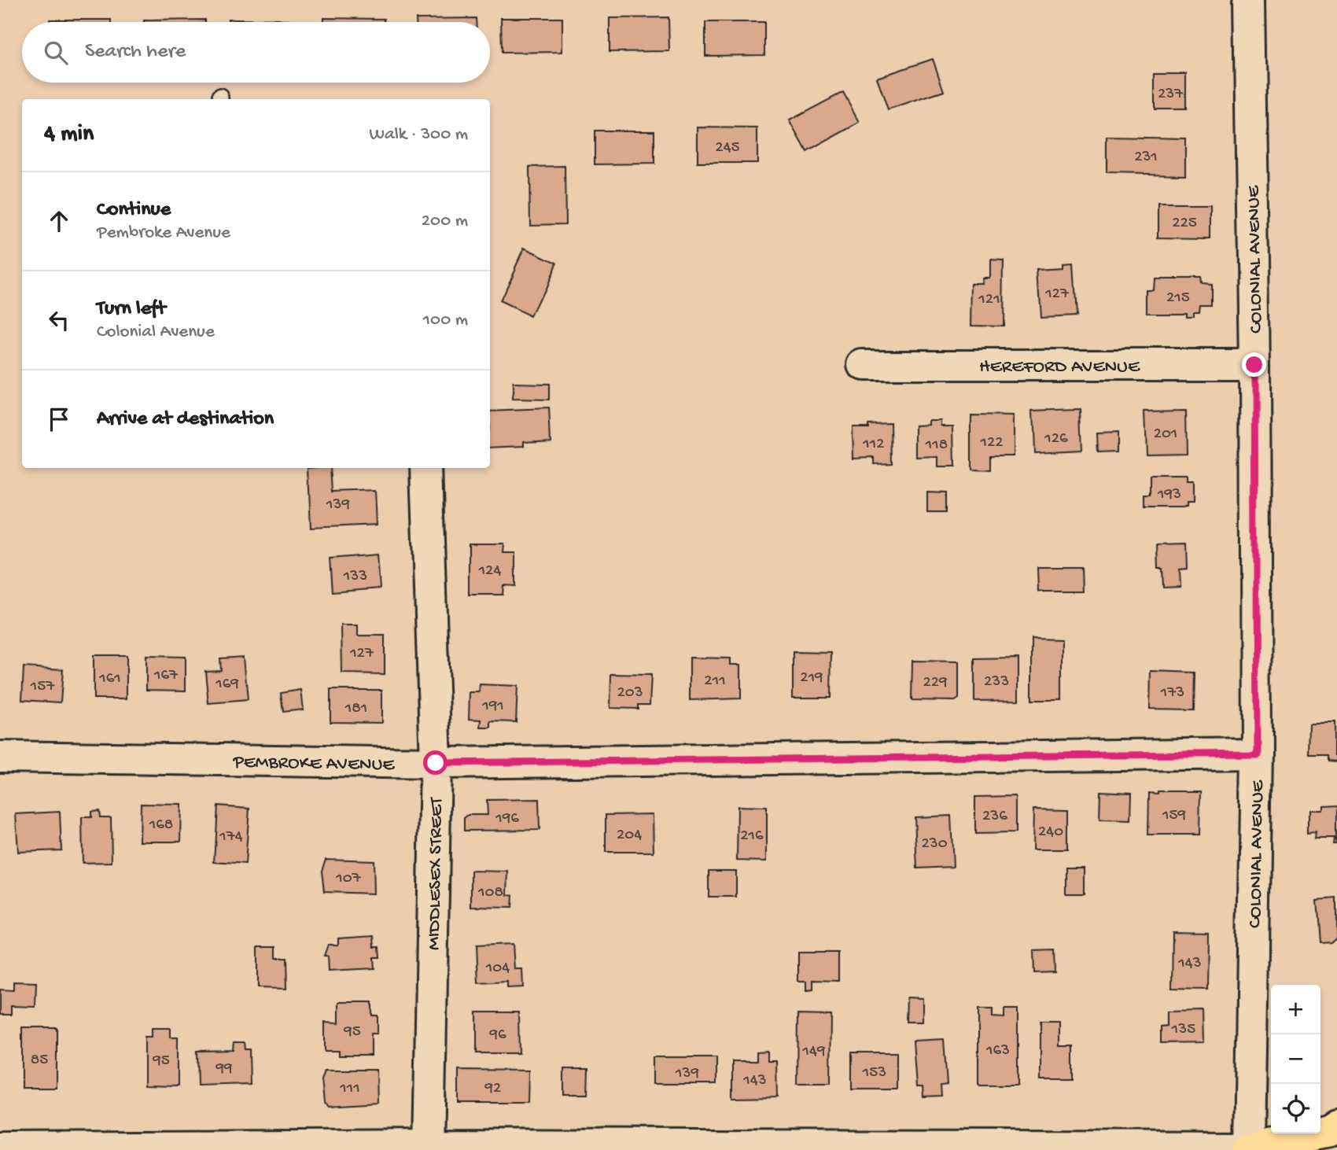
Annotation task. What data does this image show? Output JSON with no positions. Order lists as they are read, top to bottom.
{
  "streets": {
    "street": [
      "COLONIAL AVENUE",
      "HEREFORD AVENUE",
      "PEMBROKE AVENUE",
      "MIDDLESEX STREET"
    ]
  },
  "crossings": [
    ["COLONIAL AVENUE", "HEREFORD AVENUE"],
    ["COLONIAL AVENUE", "PEMBROKE AVENUE"],
    ["PEMBROKE AVENUE", "MIDDLESEX STREET"]
  ],
  "house_numbers": [
    "237",
    "245",
    "231",
    "225",
    "127",
    "215",
    "121",
    "201",
    "126",
    "122",
    "112",
    "118",
    "193",
    "139",
    "124",
    "133",
    "127",
    "167",
    "219",
    "161",
    "211",
    "233",
    "229",
    "169",
    "157",
    "203",
    "173",
    "191",
    "181",
    "159",
    "236",
    "196",
    "168",
    "240",
    "204",
    "216",
    "174",
    "230",
    "107",
    "108",
    "143",
    "104",
    "135",
    "95",
    "96",
    "163",
    "149",
    "85",
    "95",
    "99",
    "153",
    "139",
    "143",
    "111",
    "92"
  ],
  "page": {
    "search": "Search here",
    "heading": ["4 min", "Walk · 300 m"],
    "list": [
      ["Continue", "Pembroke Avenue", "200 m"],
      ["Turn left", "Colonial Avenue", "100 m"],
      "Arrive at destination"
    ],
    "map_buttons": ["+", "−"]
  }
}
